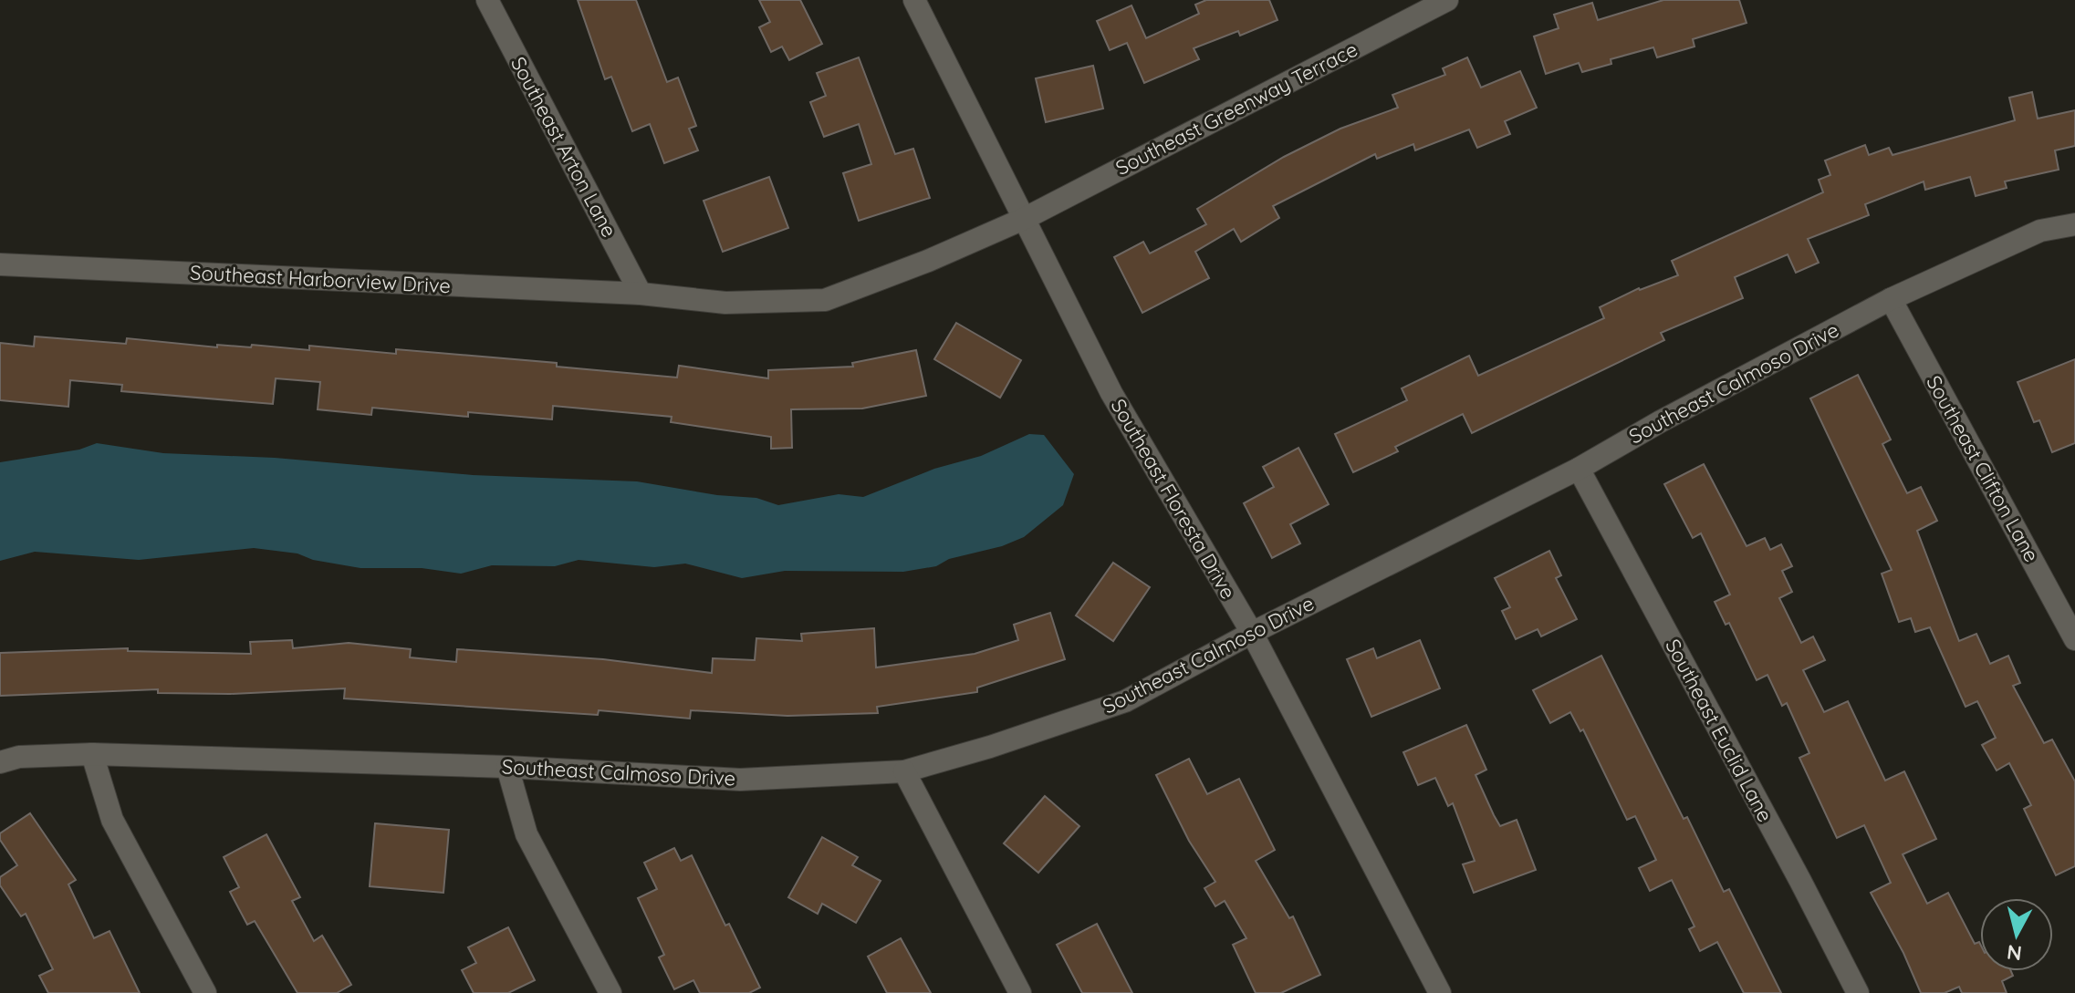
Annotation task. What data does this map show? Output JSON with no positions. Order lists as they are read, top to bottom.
{
  "streets": {
    "street": [
      "Southeast Greenway Terrace",
      "Southeast Arton Lane",
      "Southeast Harborview Drive",
      "Southeast Calmoso Drive",
      "Southeast Clifton Lane",
      "Southeast Floresta Drive",
      "Southeast Euclid Lane"
    ]
  },
  "crossings": [
    ["Southeast Greenway Terrace", "Southeast Arton Lane"],
    ["Southeast Greenway Terrace", "Southeast Harborview Drive"],
    ["Southeast Greenway Terrace", "Southeast Floresta Drive"],
    ["Southeast Arton Lane", "Southeast Harborview Drive"],
    ["Southeast Calmoso Drive", "Southeast Clifton Lane"],
    ["Southeast Calmoso Drive", "Southeast Floresta Drive"],
    ["Southeast Calmoso Drive", "Southeast Euclid Lane"]
  ],
  "north": "bottom"
}
